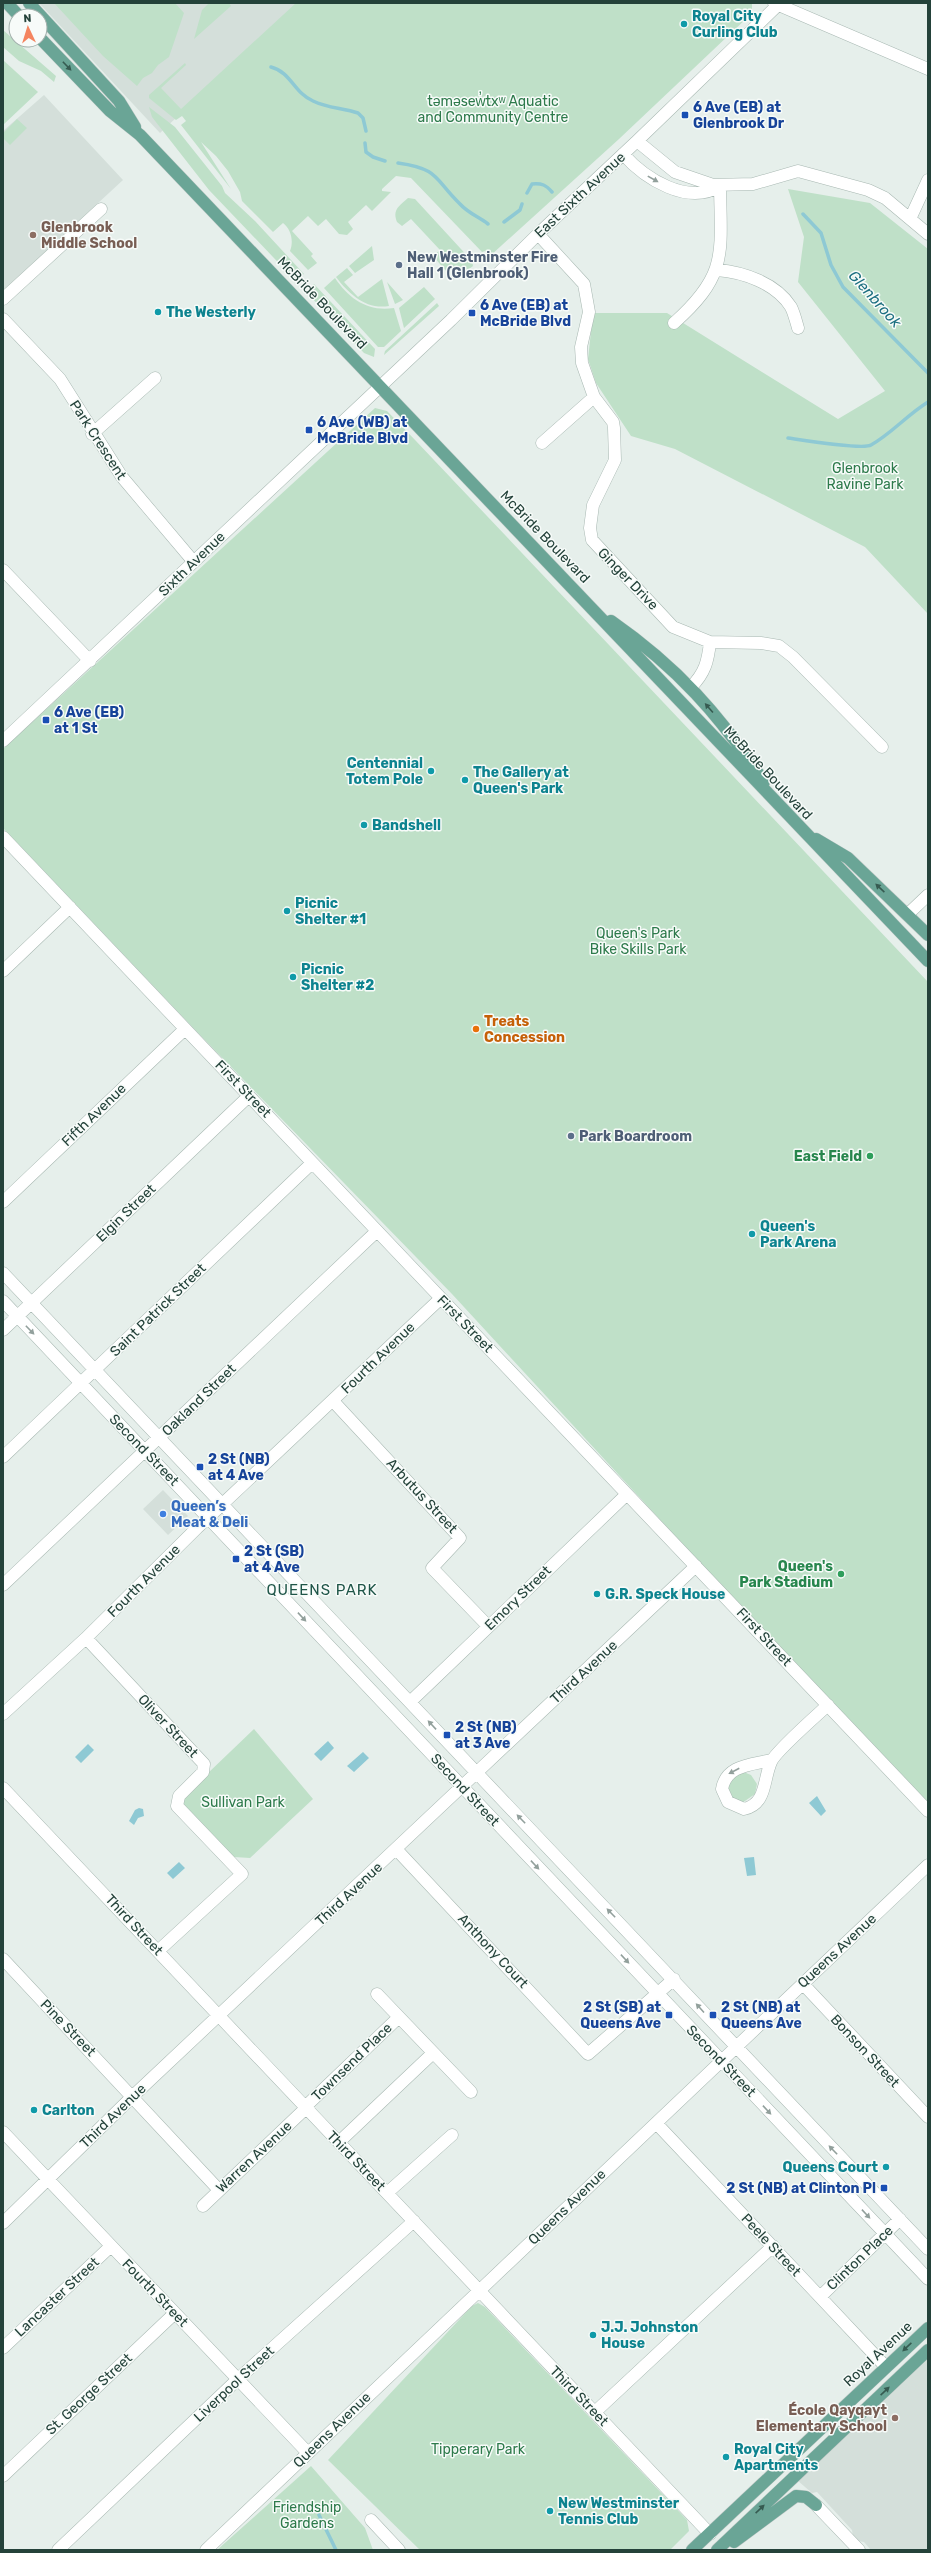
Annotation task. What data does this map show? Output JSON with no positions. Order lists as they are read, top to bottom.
{
  "streets": {
    "main road": ["McBride Boulevard", "Royal Avenue"],
    "street": [
      "East Sixth Avenue",
      "Park Crescent",
      "Sixth Avenue",
      "Ginger Drive",
      "First Street",
      "Fifth Avenue",
      "Elgin Street",
      "Saint Patrick Street",
      "Fourth Avenue",
      "Oakland Street",
      "Second Street",
      "Arbutus Street",
      "Emory Street",
      "Third Avenue",
      "Oliver Street",
      "Third Street",
      "Anthony Court",
      "Queens Avenue",
      "Pine Street",
      "Bonson Street",
      "Townsend Place",
      "Warren Avenue",
      "Peele Street",
      "Clinton Place",
      "Fourth Street",
      "Lancaster Street",
      "Liverpool Street",
      "St. George Street"
    ]
  },
  "crossings": [
    ["East Sixth Avenue", "McBride Boulevard"],
    ["East Sixth Avenue", "Sixth Avenue"],
    ["East Sixth Avenue", "Ginger Drive"],
    ["McBride Boulevard", "Sixth Avenue"],
    ["Park Crescent", "Sixth Avenue"],
    ["First Street", "Fifth Avenue"],
    ["First Street", "Elgin Street"],
    ["First Street", "Saint Patrick Street"],
    ["First Street", "Fourth Avenue"],
    ["First Street", "Oakland Street"],
    ["First Street", "Emory Street"],
    ["First Street", "Third Avenue"],
    ["Elgin Street", "Second Street"],
    ["Saint Patrick Street", "Second Street"],
    ["Fourth Avenue", "Second Street"],
    ["Fourth Avenue", "Arbutus Street"],
    ["Fourth Avenue", "Oliver Street"],
    ["Oakland Street", "Second Street"],
    ["Second Street", "Emory Street"],
    ["Second Street", "Third Avenue"],
    ["Second Street", "Anthony Court"],
    ["Second Street", "Queens Avenue"],
    ["Second Street", "Clinton Place"],
    ["Arbutus Street", "Emory Street"],
    ["Third Avenue", "Third Street"],
    ["Third Avenue", "Anthony Court"],
    ["Third Avenue", "Pine Street"],
    ["Third Avenue", "Fourth Street"],
    ["Oliver Street", "Third Street"],
    ["Third Street", "Queens Avenue"],
    ["Third Street", "Townsend Place"],
    ["Third Street", "Warren Avenue"],
    ["Third Street", "Royal Avenue"],
    ["Third Street", "Liverpool Street"],
    ["Queens Avenue", "Bonson Street"],
    ["Queens Avenue", "Peele Street"],
    ["Queens Avenue", "Fourth Street"],
    ["Pine Street", "Warren Avenue"],
    ["Townsend Place", "Warren Avenue"],
    ["Peele Street", "Clinton Place"],
    ["Peele Street", "Royal Avenue"],
    ["Fourth Street", "Lancaster Street"],
    ["Fourth Street", "Liverpool Street"],
    ["Fourth Street", "St. George Street"]
  ],
  "districts": ["QUEENS PARK"],
  "water": ["Glenbrook"],
  "parks": [
    "təməsew̓txʷ Aquatic and Community Centre",
    "Glenbrook Ravine Park",
    "Queen's Park Bike Skills Park",
    "Sullivan Park",
    "Tipperary Park",
    "Friendship Gardens"
  ],
  "places": {
    "other": [
      "Royal City Curling Club",
      "Glenbrook Middle School",
      "New Westminster Fire Hall 1 (Glenbrook)",
      "The Westerly",
      "Centennial Totem Pole",
      "The Gallery at Queen's Park",
      "Bandshell",
      "Picnic Shelter #1",
      "Picnic Shelter #2",
      "Treats Concession",
      "Park Boardroom",
      "East Field",
      "Queen's Park Arena",
      "Queen’s Meat & Deli",
      "Queen's Park Stadium",
      "G.R. Speck House",
      "Carlton",
      "Queens Court",
      "J.J. Johnston House",
      "École Qayqayt Elementary School",
      "Royal City Apartments",
      "New Westminster Tennis Club"
    ],
    "transit": [
      "6 Ave (EB) at Glenbrook Dr",
      "6 Ave (EB) at McBride Blvd",
      "6 Ave (WB) at McBride Blvd",
      "6 Ave (EB) at 1 St",
      "2 St (NB) at 4 Ave",
      "2 St (SB) at 4 Ave",
      "2 St (NB) at 3 Ave",
      "2 St (SB) at Queens Ave",
      "2 St (NB) at Queens Ave",
      "2 St (NB) at Clinton Pl"
    ]
  },
  "north": "top"
}
